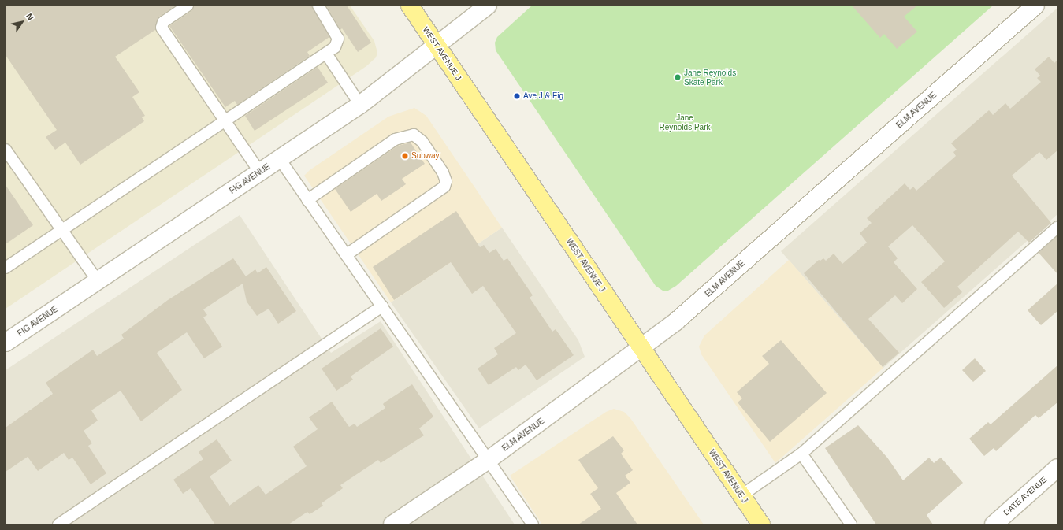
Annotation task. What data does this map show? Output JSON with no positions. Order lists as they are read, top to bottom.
{
  "streets": {
    "main road": ["WEST AVENUE J"],
    "street": ["ELM AVENUE", "FIG AVENUE", "DATE AVENUE"]
  },
  "crossings": [
    ["WEST AVENUE J", "ELM AVENUE"],
    ["WEST AVENUE J", "FIG AVENUE"]
  ],
  "parks": ["Jane Reynolds Park"],
  "places": ["Jane Reynolds Skate Park", "Ave J & Fig", "Subway"],
  "north": "top right"
}
